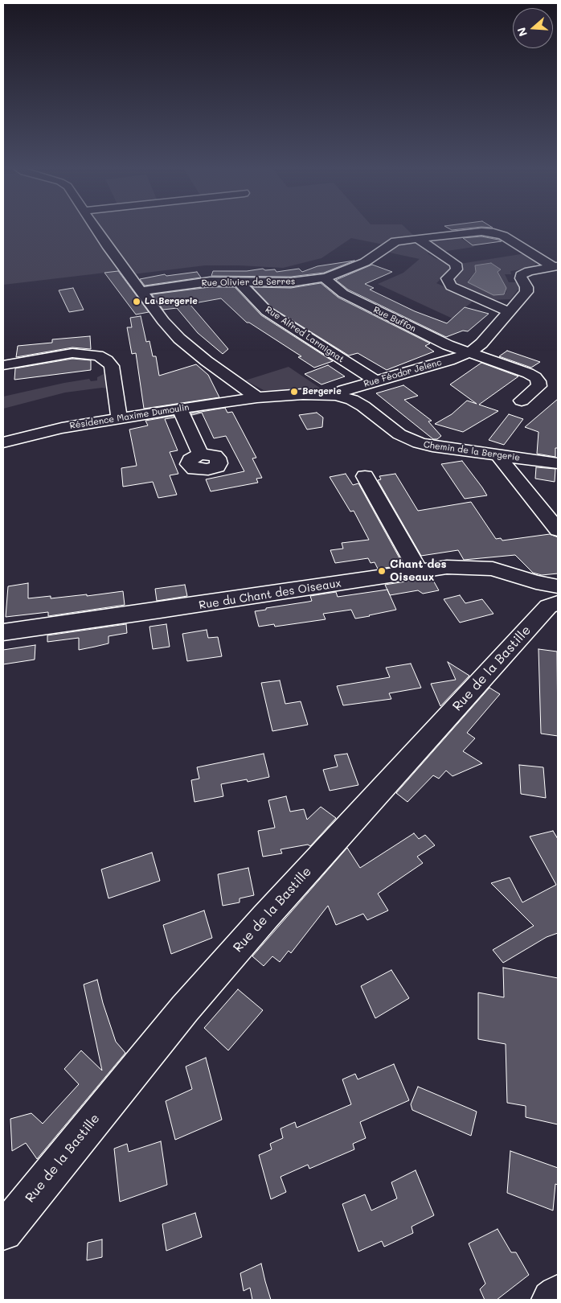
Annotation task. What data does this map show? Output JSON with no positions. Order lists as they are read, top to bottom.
{
  "streets": {
    "street": [
      "Rue Olivier de Serres",
      "Rue Buffon",
      "Rue Alfred Larmignat",
      "Rue Féodor Jelenc",
      "Résidence Maxime Dumoulin",
      "Chemin de la Bergerie",
      "Rue du Chant des Oiseaux",
      "Rue de la Bastille"
    ]
  },
  "crossings": [
    ["Rue Olivier de Serres", "Rue Buffon"],
    ["Rue Olivier de Serres", "Rue Alfred Larmignat"],
    ["Rue Olivier de Serres", "Rue Féodor Jelenc"],
    ["Rue Buffon", "Rue Féodor Jelenc"],
    ["Rue Alfred Larmignat", "Rue Féodor Jelenc"],
    ["Rue Féodor Jelenc", "Chemin de la Bergerie"],
    ["Résidence Maxime Dumoulin", "Chemin de la Bergerie"],
    ["Rue du Chant des Oiseaux", "Rue de la Bastille"]
  ],
  "places": ["La Bergerie", "Bergerie", "Chant des Oiseaux"],
  "north": "left"
}
